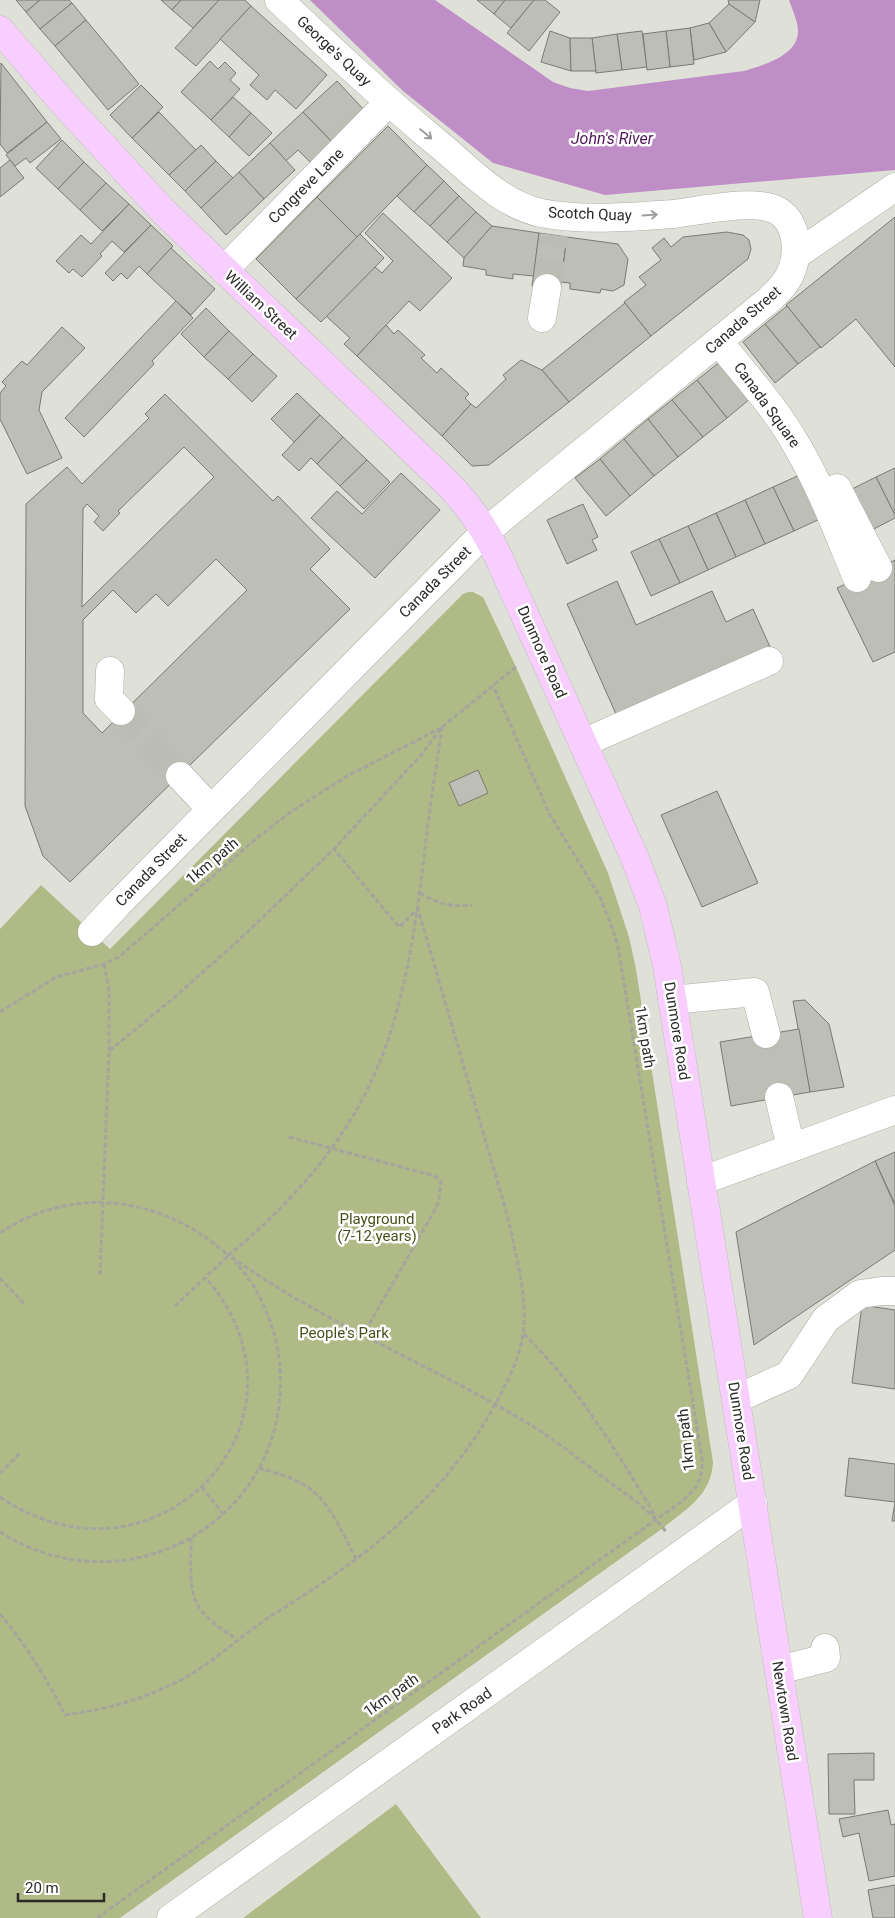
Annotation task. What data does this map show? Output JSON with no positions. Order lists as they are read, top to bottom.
{
  "streets": {
    "main road": ["William Street", "Dunmore Road", "Newtown Road"],
    "street": [
      "George's Quay",
      "Congreve Lane",
      "Scotch Quay",
      "Canada Street",
      "Canada Square",
      "Park Road"
    ],
    "path": ["1km path"]
  },
  "crossings": [
    ["George's Quay", "Congreve Lane"],
    ["George's Quay", "Scotch Quay"],
    ["Congreve Lane", "Scotch Quay"],
    ["Congreve Lane", "William Street"],
    ["Scotch Quay", "Canada Street"],
    ["William Street", "Canada Street"],
    ["William Street", "Dunmore Road"],
    ["Canada Street", "Canada Square"],
    ["Dunmore Road", "Park Road"],
    ["Dunmore Road", "Newtown Road"],
    ["Park Road", "Newtown Road"]
  ],
  "one_way": ["Scotch Quay"],
  "water": ["John's River"],
  "parks": ["Playground (7-12 years)", "People's Park"],
  "scale_bar": "20 m"
}
